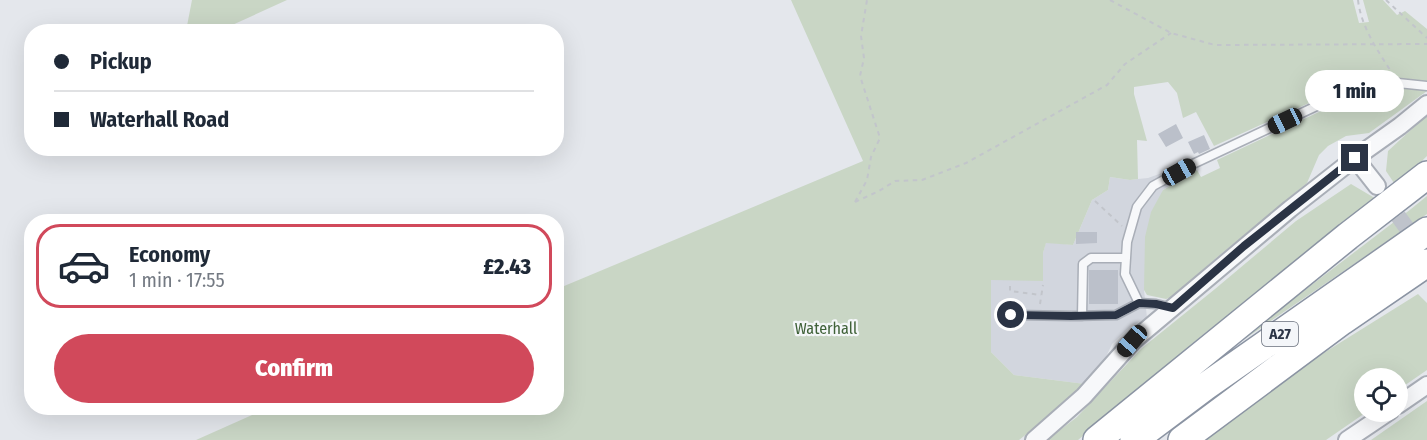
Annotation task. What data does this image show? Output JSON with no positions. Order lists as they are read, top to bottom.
{
  "streets": {
    "highway": ["A27"]
  },
  "parks": ["Waterhall"],
  "page": {
    "banner": ["Pickup", "Waterhall Road"],
    "bubble": "1 min",
    "list": [
      {
        "name": "Economy",
        "note": "1 min · 17:55",
        "value": "£2.43"
      }
    ],
    "buttons": "Confirm"
  }
}
